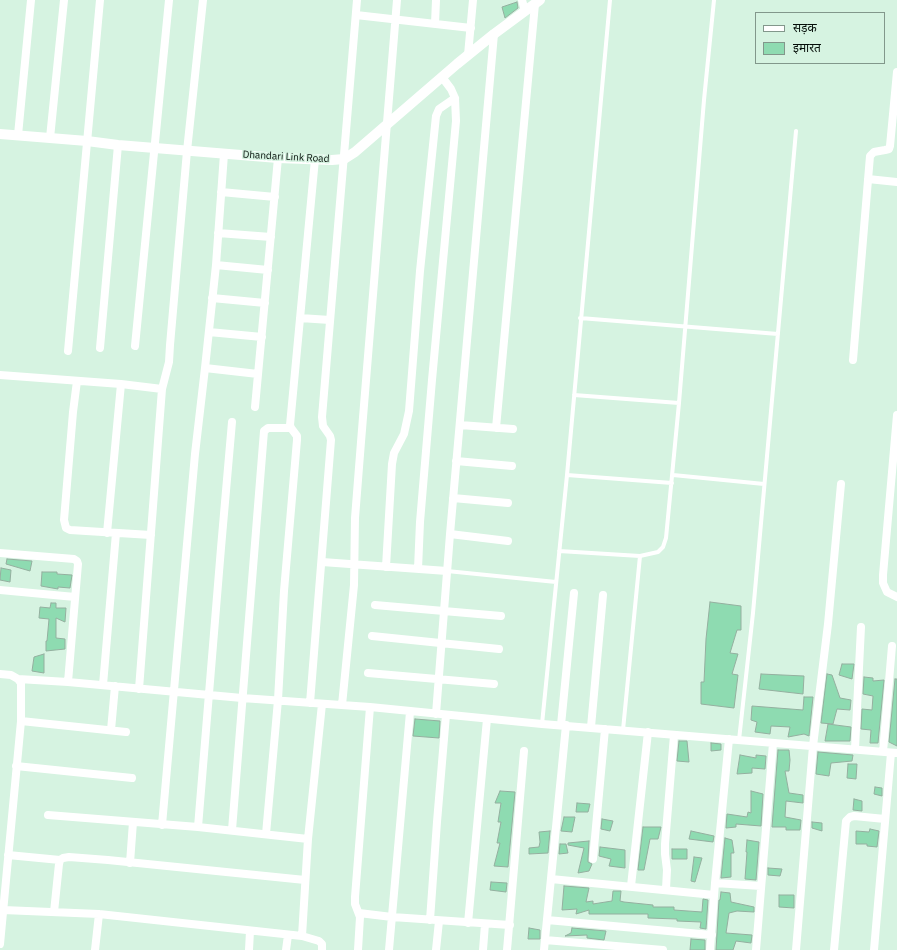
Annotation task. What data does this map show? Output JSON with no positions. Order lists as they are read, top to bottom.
{
  "streets": {
    "street": ["Dhandari Link Road"]
  },
  "legend": ["सड़क", "इमारत"]
}
